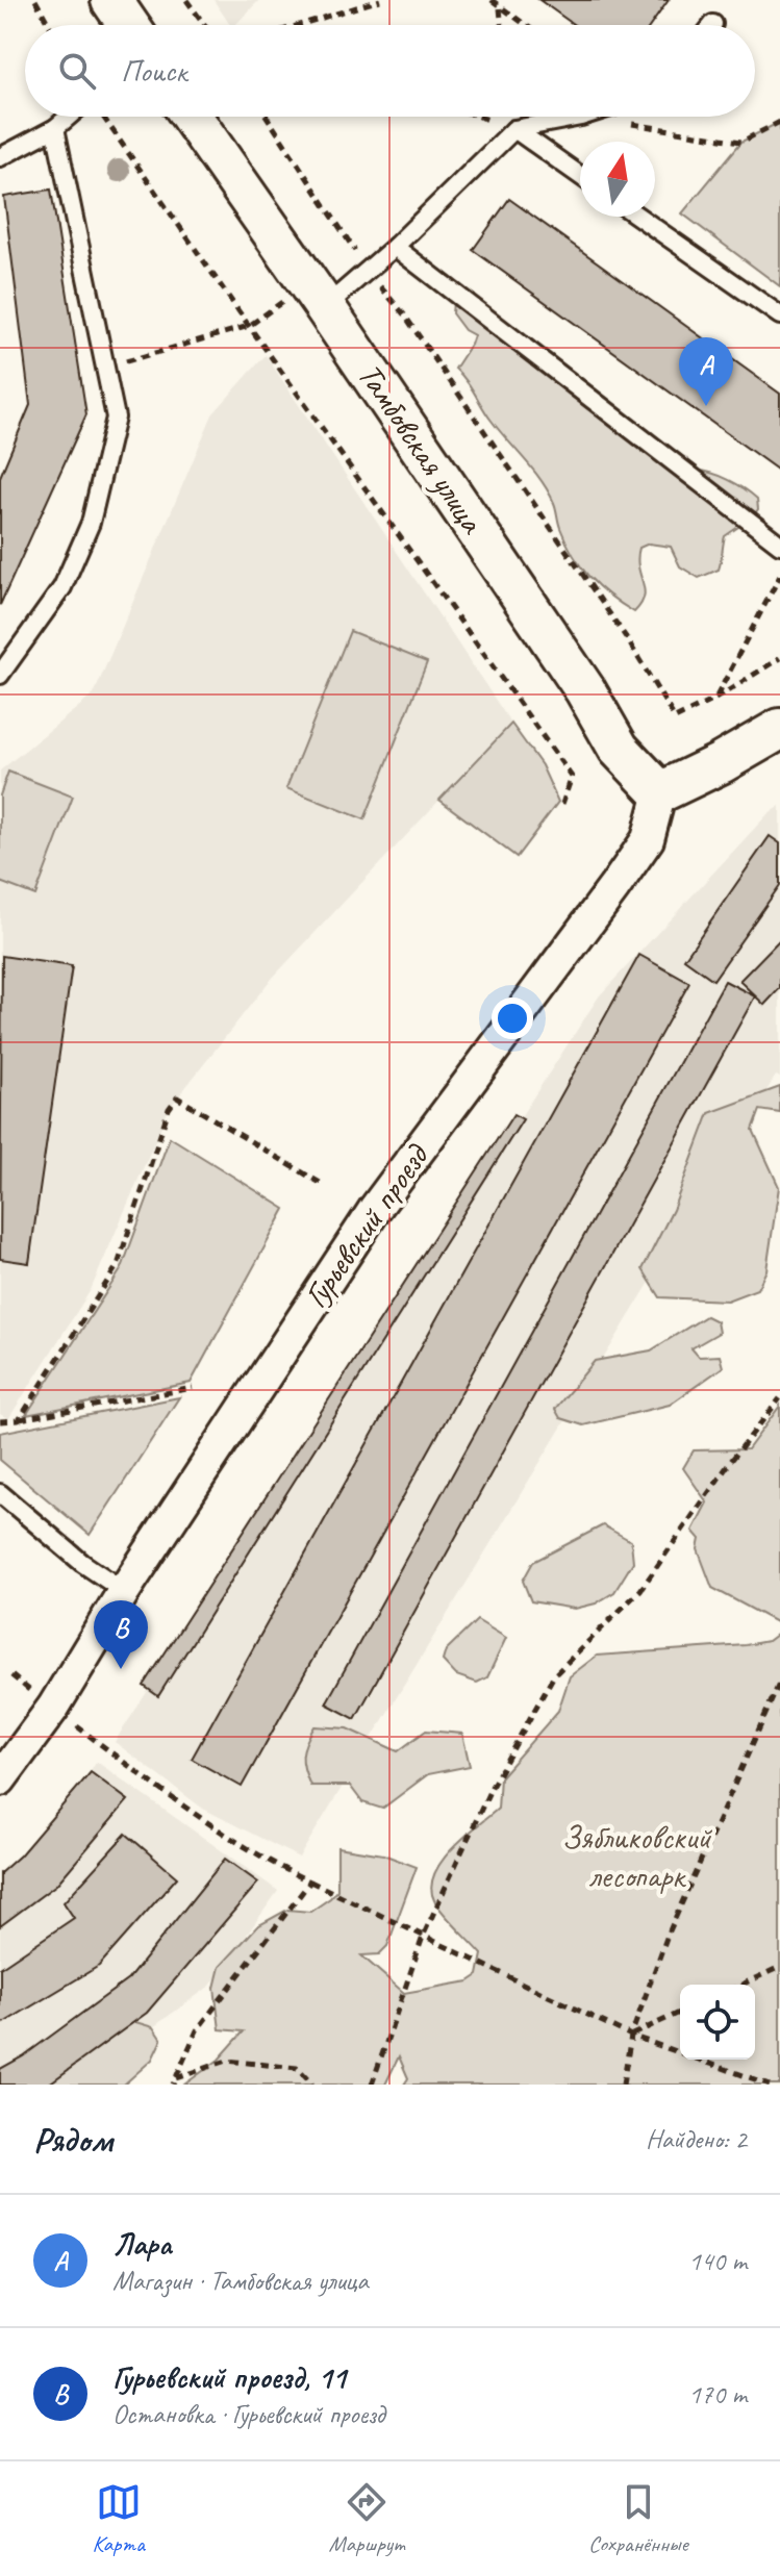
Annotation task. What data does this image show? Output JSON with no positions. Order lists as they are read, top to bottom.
{
  "streets": {
    "street": ["Тамбовская улица", "Гурьевский проезд"]
  },
  "crossings": [
    ["Тамбовская улица", "Гурьевский проезд"]
  ],
  "parks": ["Зябликовский лесопарк"],
  "north": "top",
  "page": {
    "search": "Поиск",
    "pins": ["A", "B"],
    "heading": ["Рядом", "Найдено: 2"],
    "list": [
      {
        "mark": "A",
        "name": "Лара",
        "note": "Магазин · Тамбовская улица",
        "value": "140 m"
      },
      {
        "mark": "B",
        "name": "Гурьевский проезд, 11",
        "note": "Остановка · Гурьевский проезд",
        "value": "170 m"
      }
    ],
    "nav": ["Карта", "Маршрут", "Сохранённые"]
  }
}
